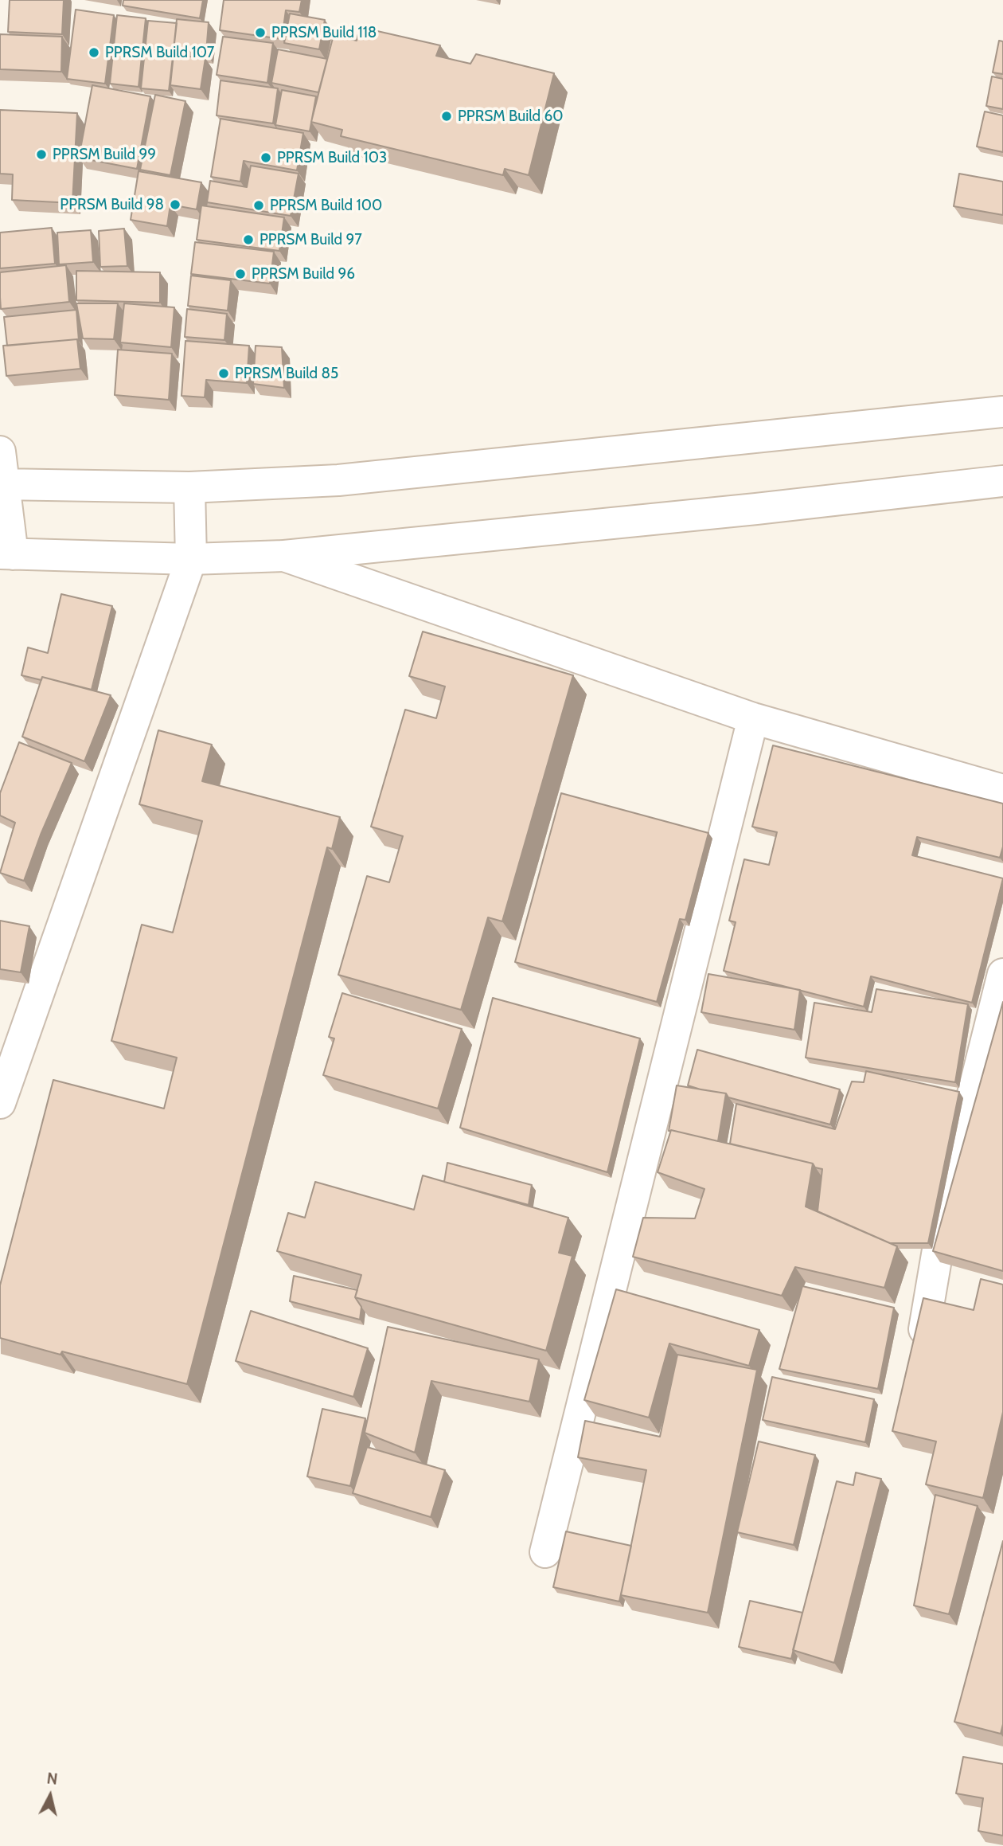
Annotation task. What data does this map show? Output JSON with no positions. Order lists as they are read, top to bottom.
{
  "places": [
    "PPRSM Build 118",
    "PPRSM Build 107",
    "PPRSM Build 60",
    "PPRSM Build 99",
    "PPRSM Build 103",
    "PPRSM Build 98",
    "PPRSM Build 100",
    "PPRSM Build 97",
    "PPRSM Build 96",
    "PPRSM Build 85"
  ],
  "north": "top"
}
